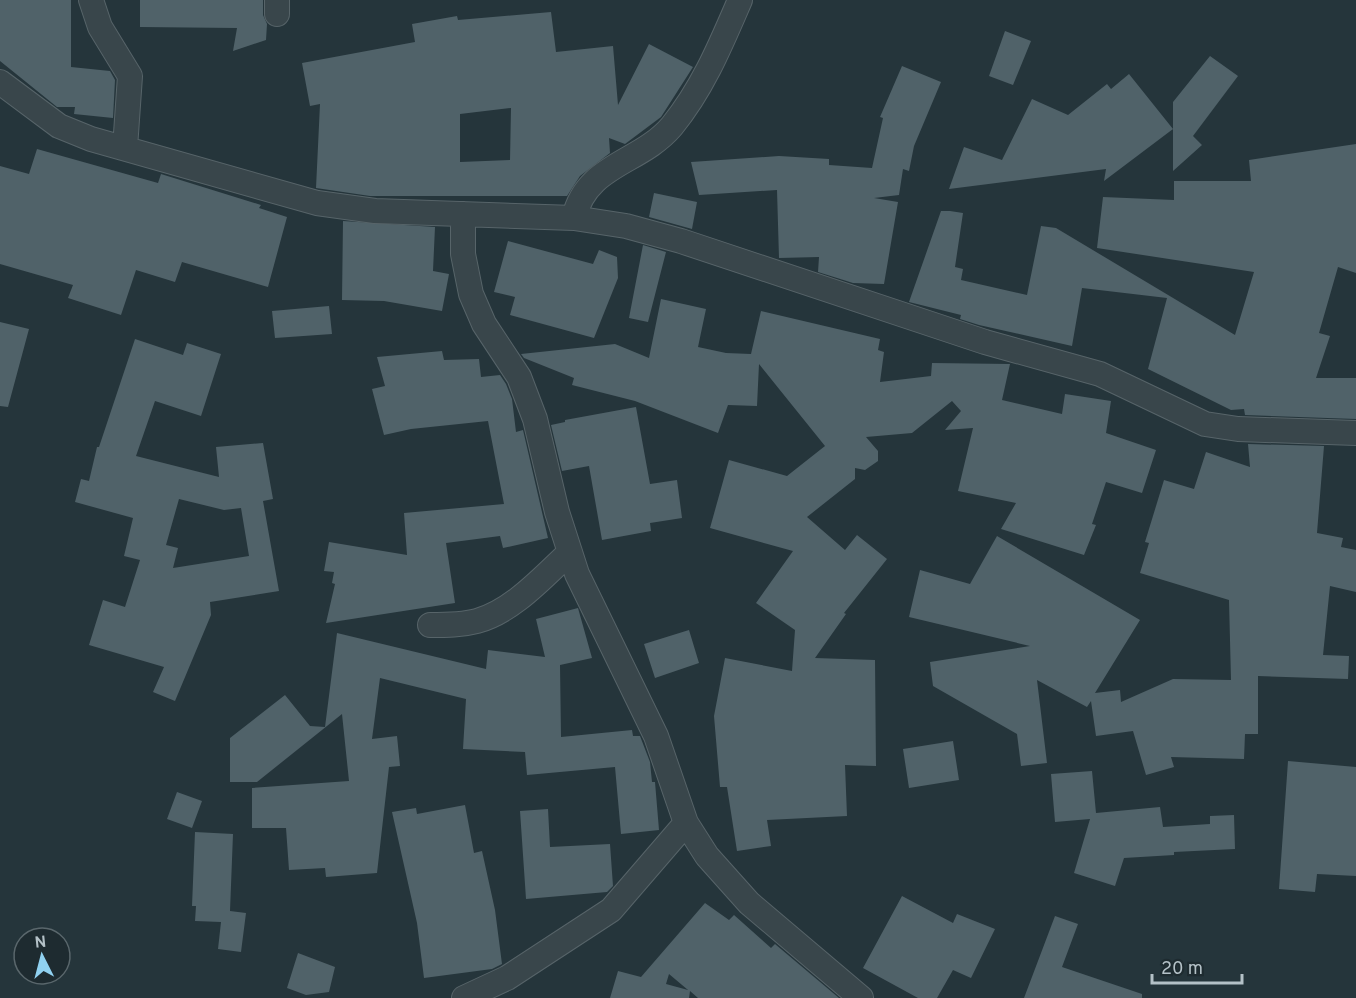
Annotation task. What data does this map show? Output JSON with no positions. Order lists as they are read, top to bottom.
{
  "scale_bar": "20 m",
  "north": "top"
}
